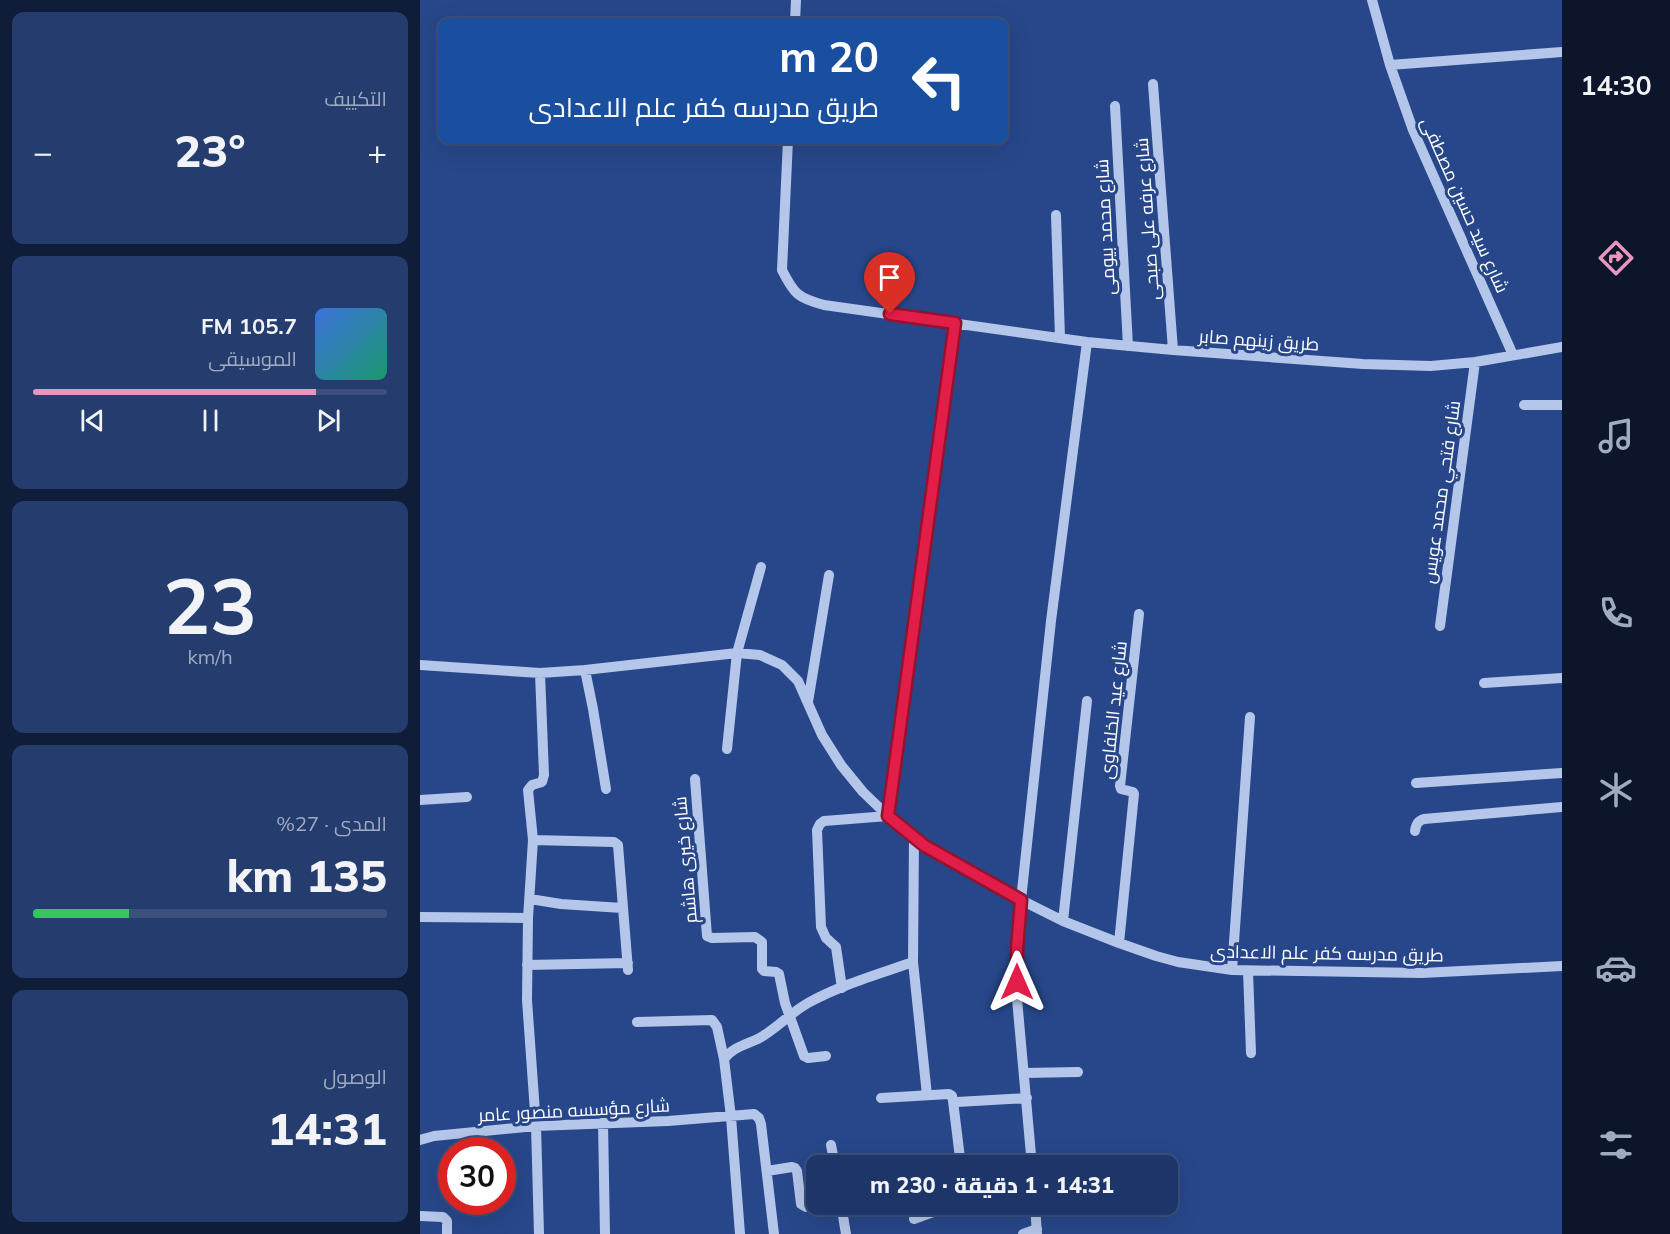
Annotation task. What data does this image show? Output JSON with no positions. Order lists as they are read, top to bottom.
{
  "streets": {
    "street": [
      "شارع سيد حسين مصطفى",
      "شارع عرفه على صبحى",
      "شارع محمد بيومى",
      "طريق زينهم صابر",
      "شارع فتحي محمد عويس",
      "شارع عيد الخلفاوى",
      "شارع خيرى هاشم",
      "طريق مدرسه كفر علم الاعدادى",
      "شارع مؤسسه منصور عامر"
    ]
  },
  "crossings": [
    ["شارع سيد حسين مصطفى", "طريق زينهم صابر"],
    ["شارع عرفه على صبحى", "طريق زينهم صابر"],
    ["شارع محمد بيومى", "طريق زينهم صابر"],
    ["طريق زينهم صابر", "شارع فتحي محمد عويس"],
    ["شارع عيد الخلفاوى", "طريق مدرسه كفر علم الاعدادى"]
  ],
  "page": {
    "tabs": "14:30",
    "tile": [
      "التكييف",
      ["23", "km/h"],
      ["المدى · 27%", "135 km"],
      ["الوصول", "14:31"]
    ],
    "turn": ["20 m", "طريق مدرسه كفر علم الاعدادى"],
    "heat": ["−", "23°", "+"],
    "song": ["105.7 FM", "الموسيقى"],
    "limit": "30",
    "trip": "14:31 · 1 دقيقة · 230 m"
  }
}
